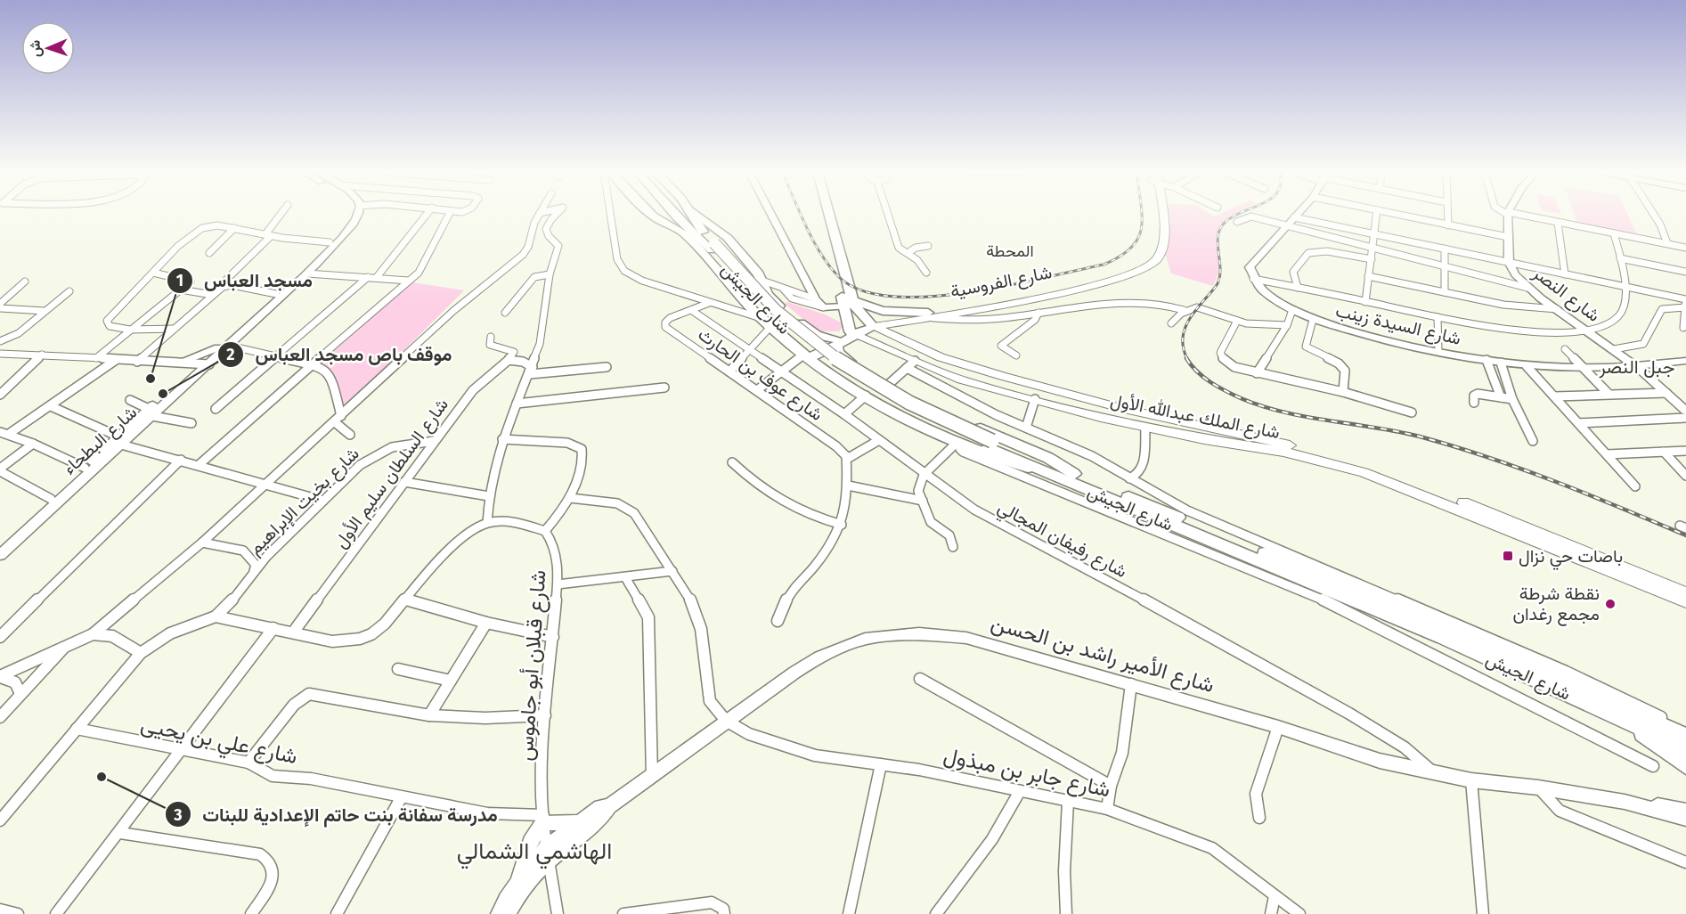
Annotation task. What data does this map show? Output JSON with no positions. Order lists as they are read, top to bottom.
{
  "streets": {
    "main road": ["شارع الفروسية", "شارع الجيش", "شارع الملك عبدالله الأول"],
    "street": [
      "شارع النصر",
      "شارع السيدة زينب",
      "شارع عوف بن الحارث",
      "شارع البطحاء",
      "شارع السلطان سليم الأول",
      "شارع بخيت الإبراهيم",
      "شارع رفيفان المجالي",
      "شارع الأمير راشد بن الحسن",
      "شارع قبلان أبو جاموس",
      "شارع علي بن يحيى",
      "شارع جابر بن مبذول"
    ]
  },
  "crossings": [
    ["شارع الفروسية", "شارع عوف بن الحارث"],
    ["شارع الفروسية", "شارع الملك عبدالله الأول"],
    ["شارع الفروسية", "شارع رفيفان المجالي"],
    ["شارع النصر", "شارع السيدة زينب"],
    ["شارع عوف بن الحارث", "شارع رفيفان المجالي"],
    ["شارع السلطان سليم الأول", "شارع بخيت الإبراهيم"],
    ["شارع رفيفان المجالي", "شارع الأمير راشد بن الحسن"],
    ["شارع الأمير راشد بن الحسن", "شارع قبلان أبو جاموس"],
    ["شارع الأمير راشد بن الحسن", "شارع جابر بن مبذول"],
    ["شارع قبلان أبو جاموس", "شارع علي بن يحيى"]
  ],
  "districts": ["المحطة", "جبل النصر", "الهاشمي الشمالي"],
  "places": {
    "other": [
      "مسجد العباس",
      "موقف باص مسجد العباس",
      "نقطة شرطة مجمع رغدان",
      "مدرسة سفانة بنت حاتم الإعدادية للبنات"
    ],
    "transit": ["باصات حي نزال"]
  },
  "north": "left"
}
